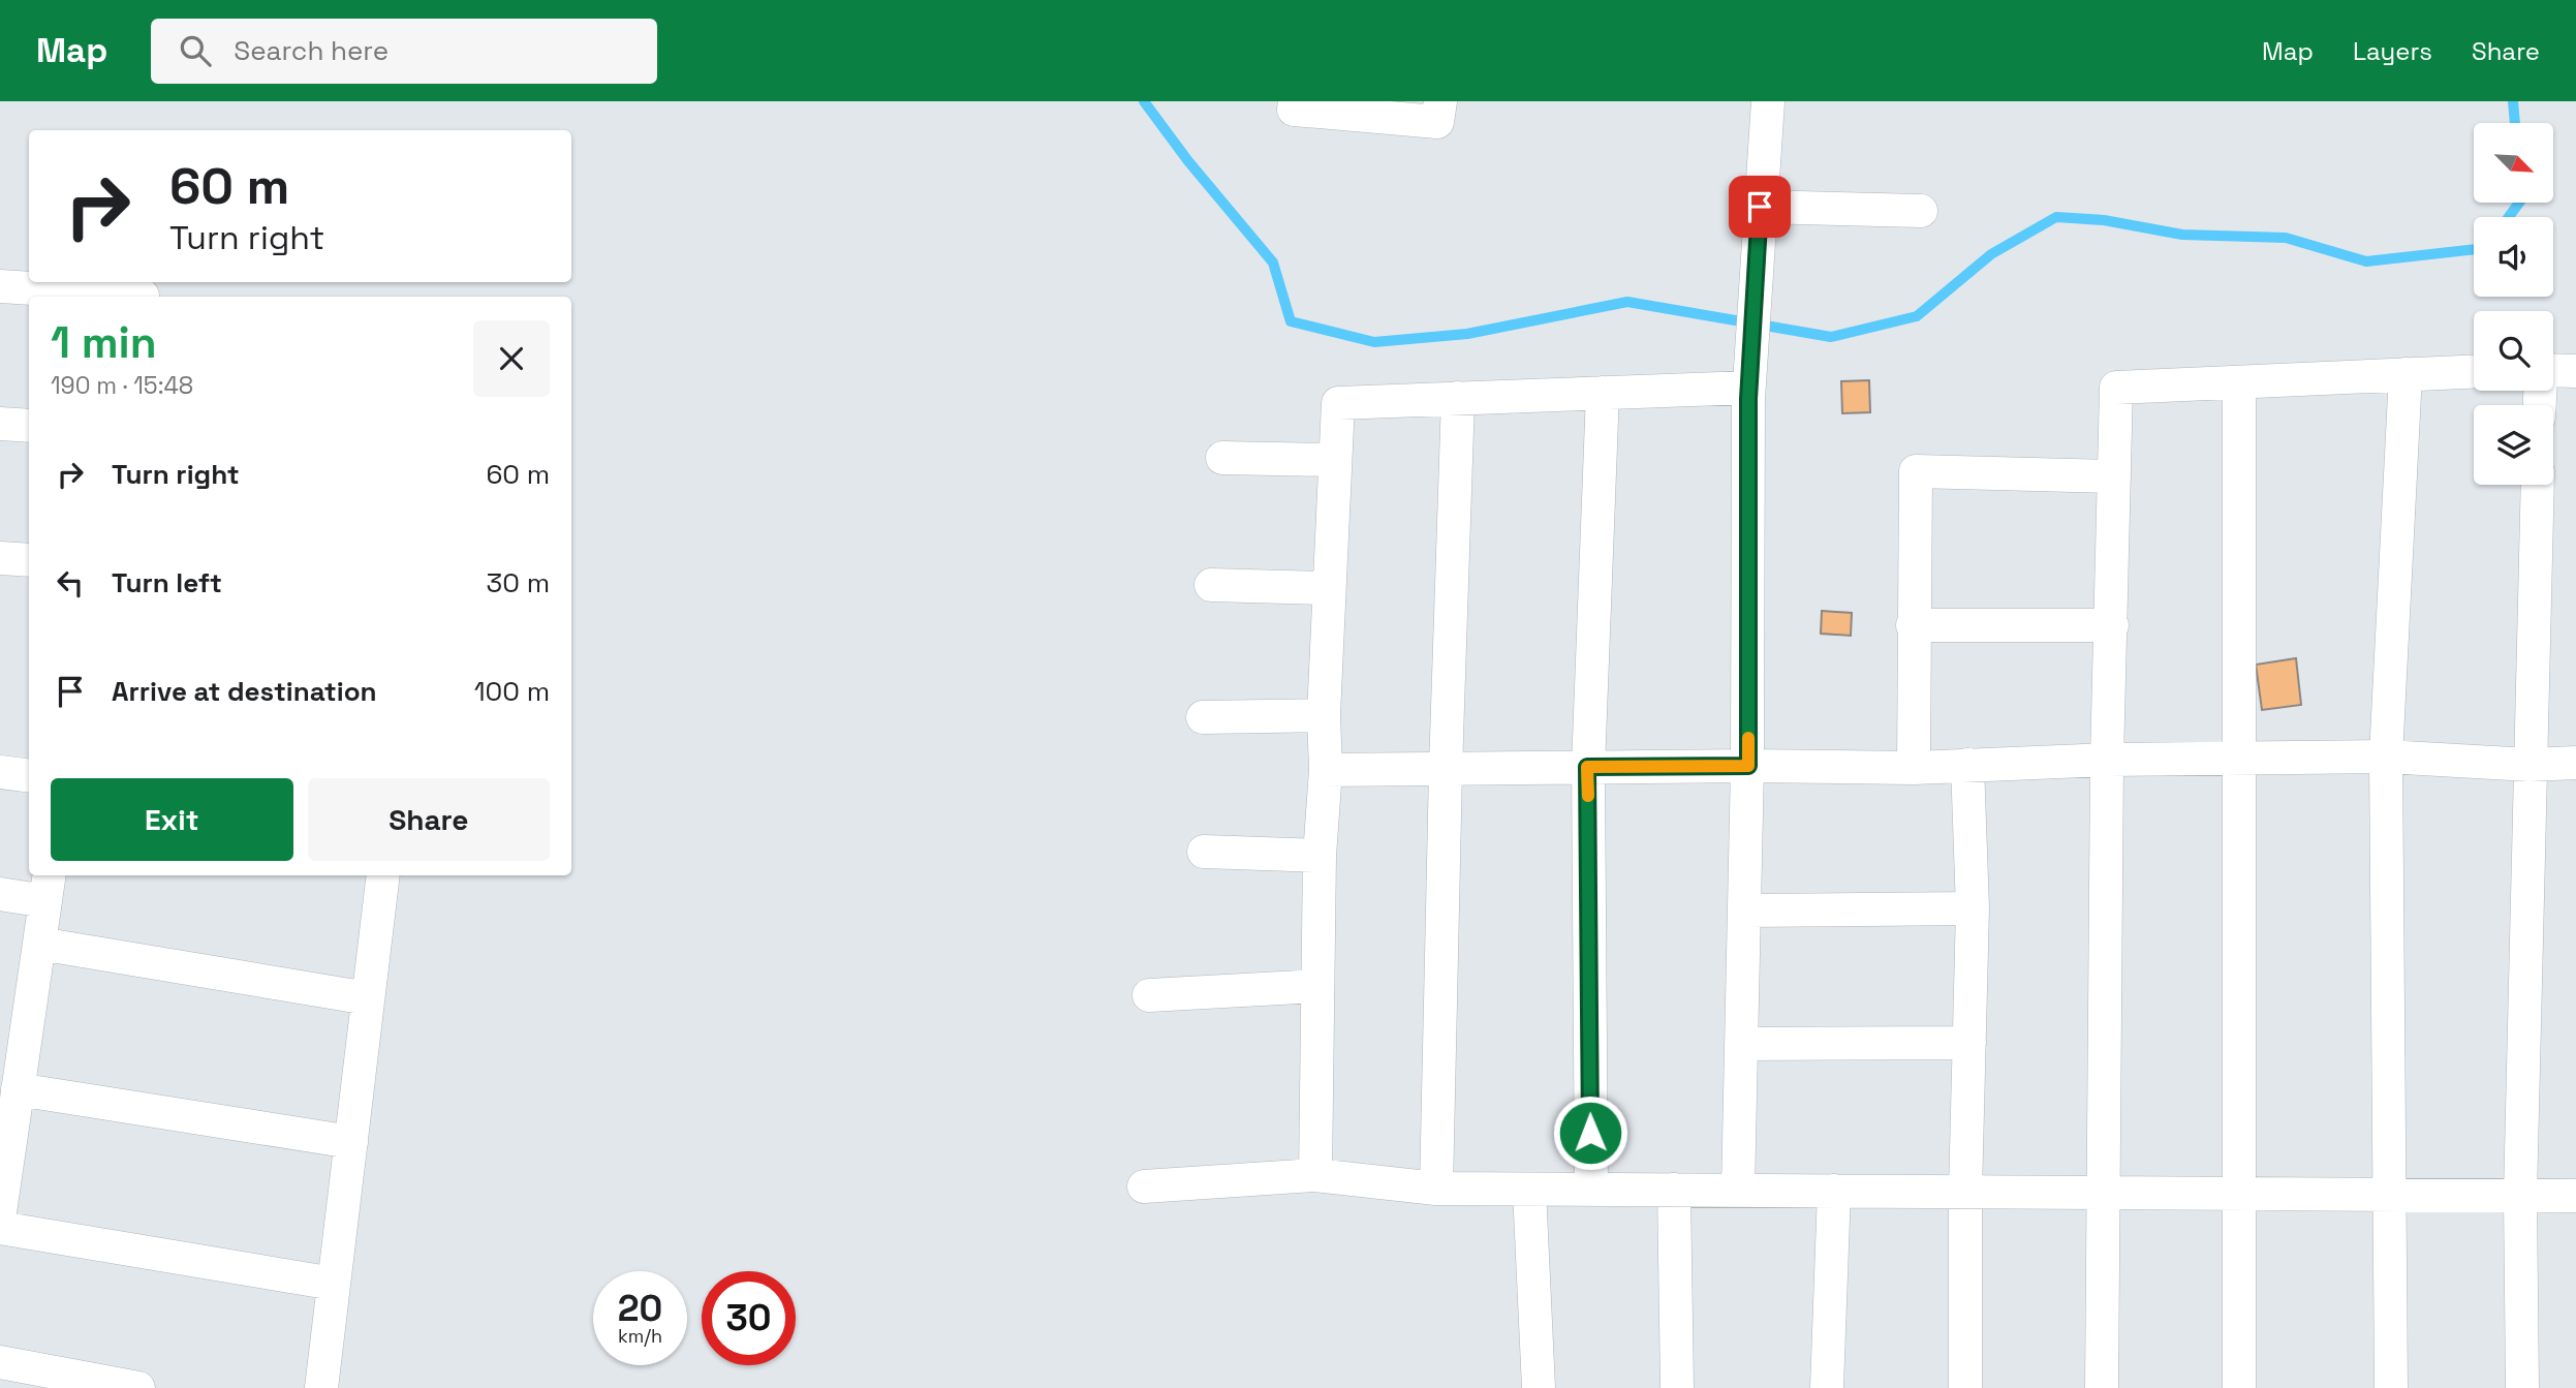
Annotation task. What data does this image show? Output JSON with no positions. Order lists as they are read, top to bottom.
{
  "north": "bottom right",
  "page": {
    "header": "Map",
    "search": "Search here",
    "nav": ["Map", "Layers", "Share"],
    "turn": ["60 m", "Turn right"],
    "heading": ["1 min", "190 m · 15:48"],
    "list": [
      {
        "name": "Turn right",
        "value": "60 m"
      },
      {
        "name": "Turn left",
        "value": "30 m"
      },
      {
        "name": "Arrive at destination",
        "value": "100 m"
      }
    ],
    "buttons": ["Exit", "Share"],
    "speed": "20 km/h",
    "limit": "30"
  }
}
